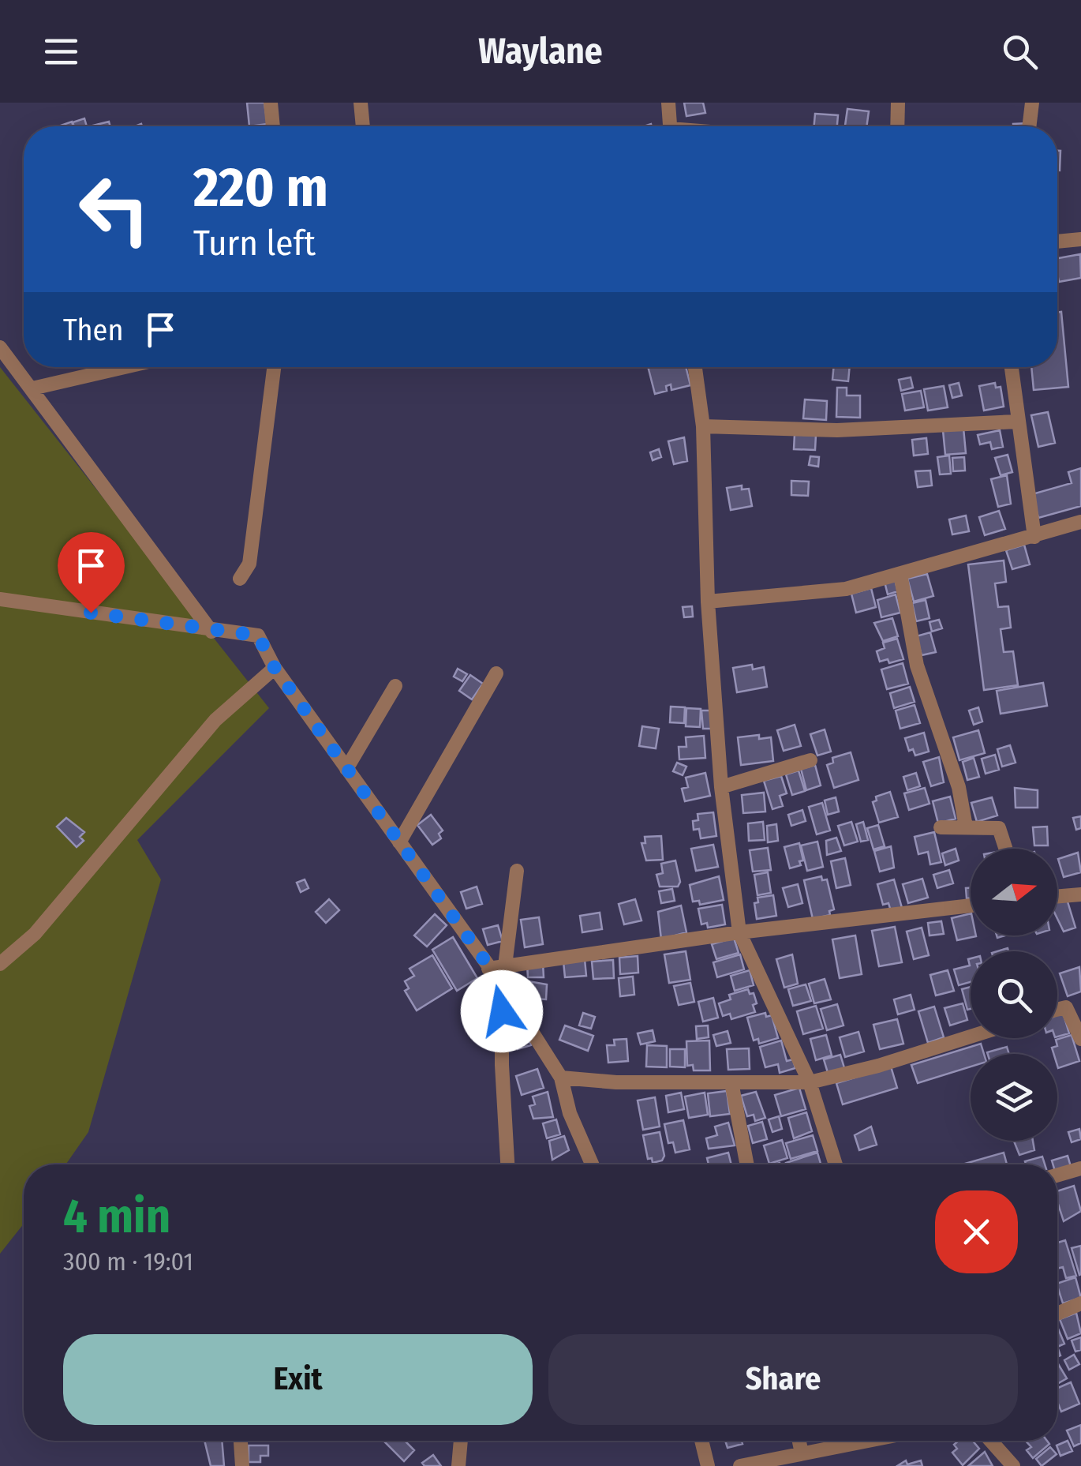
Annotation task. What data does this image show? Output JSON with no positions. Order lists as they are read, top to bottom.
{
  "north": "right",
  "page": {
    "header": "Waylane",
    "turn": ["220 m", "Turn left"],
    "then": "Then",
    "heading": ["4 min", "300 m · 19:01"],
    "buttons": ["Exit", "Share"]
  }
}
